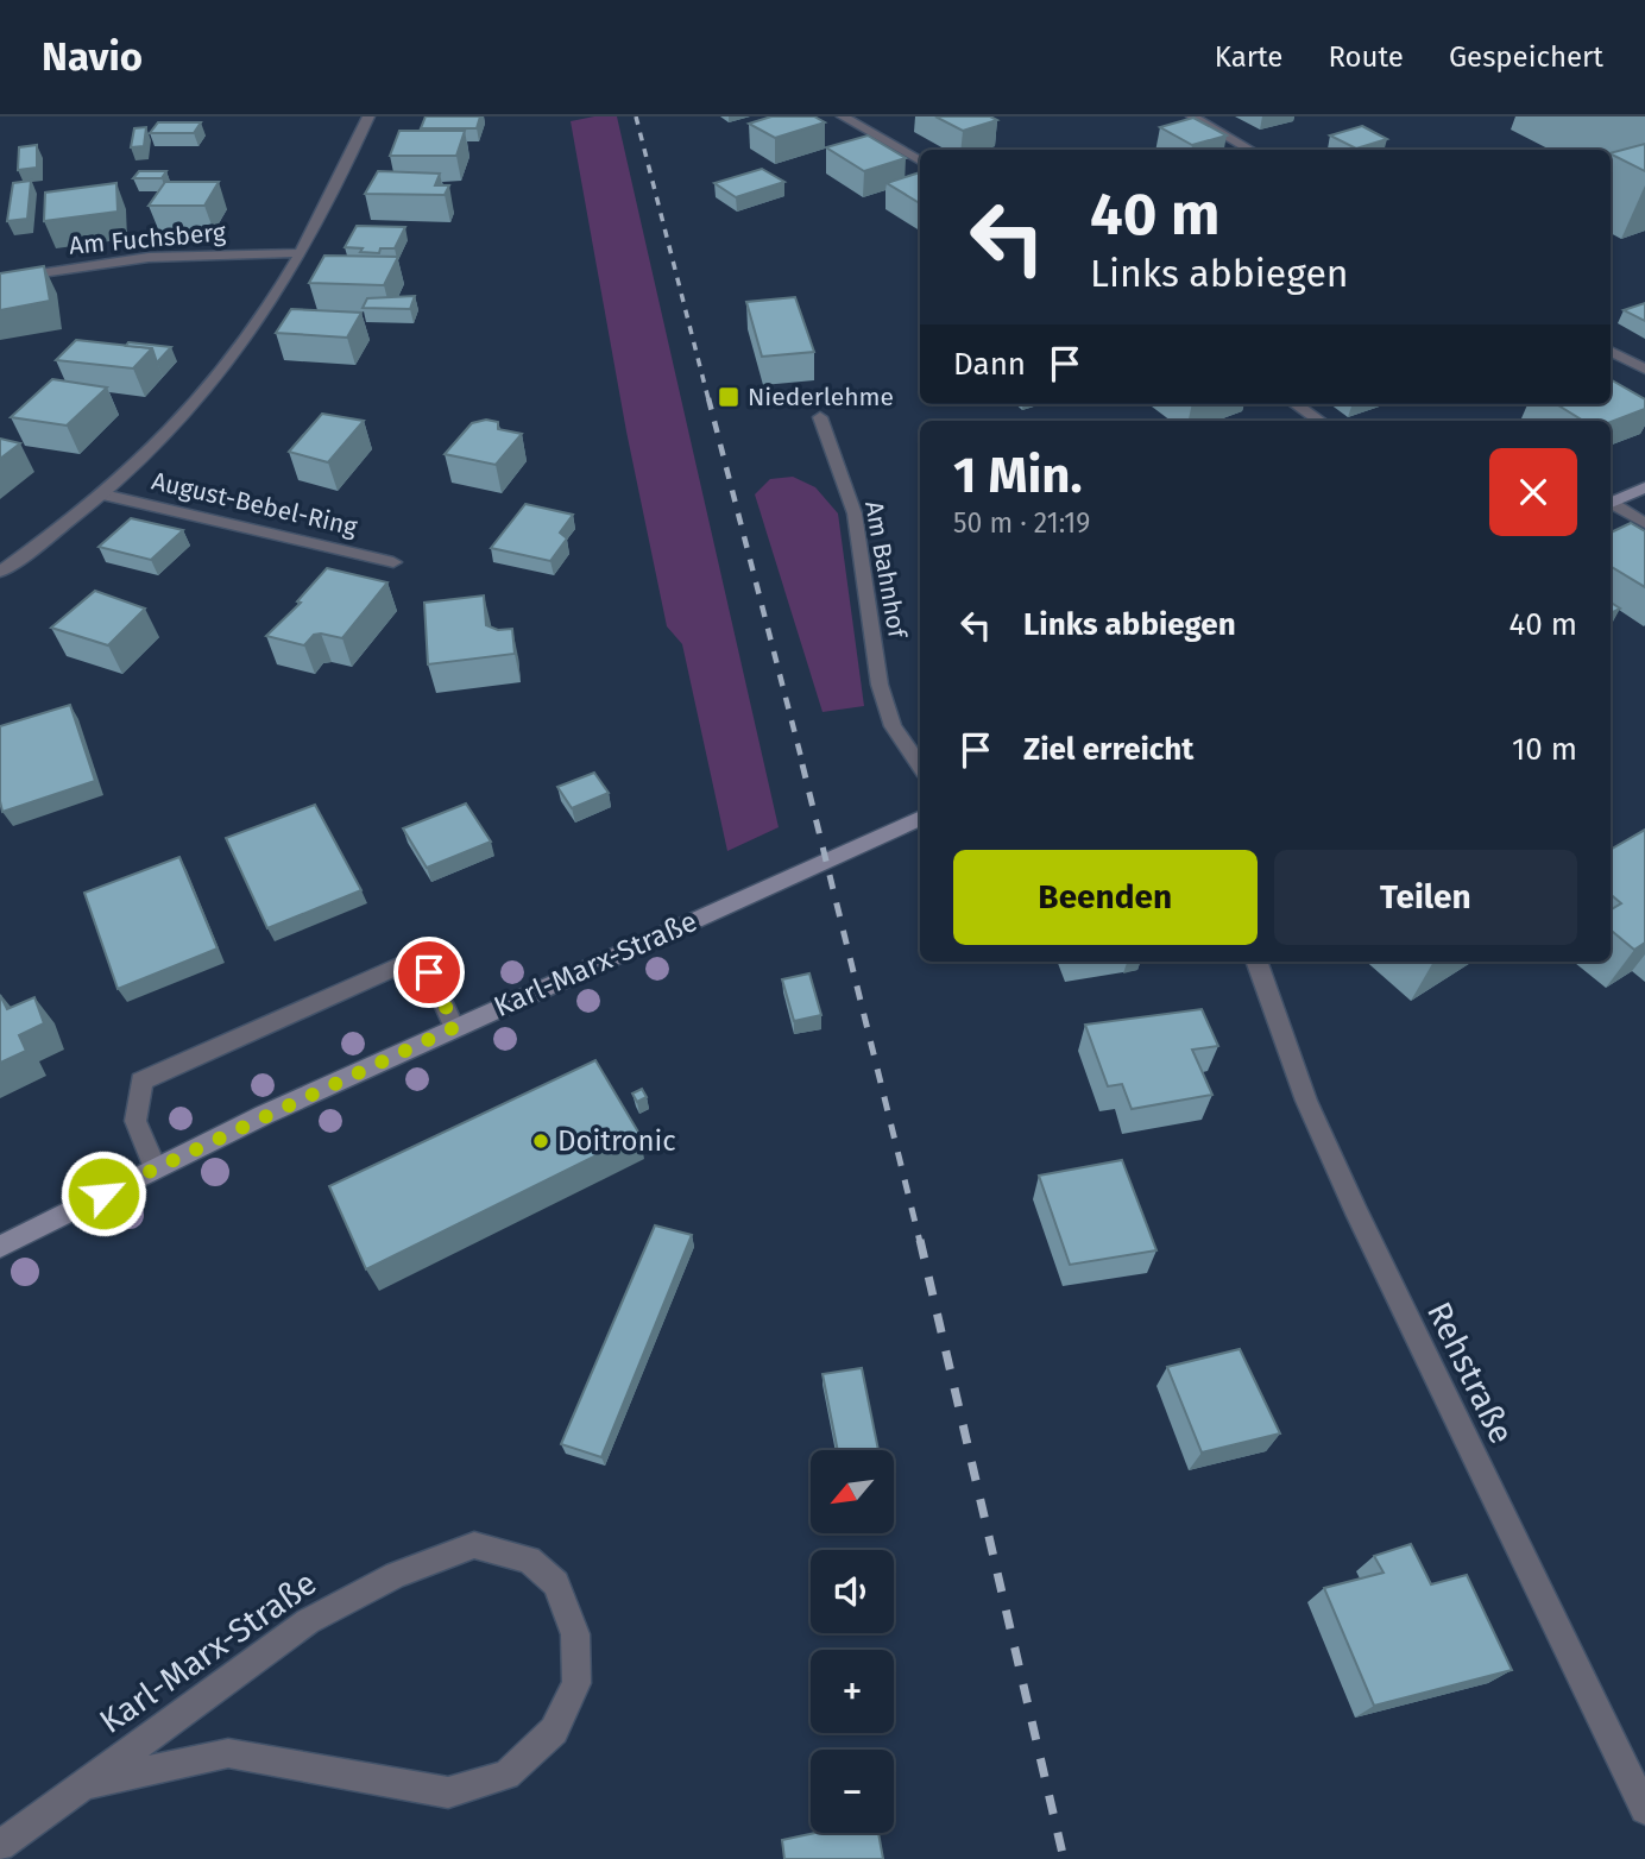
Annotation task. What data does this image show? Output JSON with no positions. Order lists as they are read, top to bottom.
{
  "streets": {
    "street": [
      "Am Fuchsberg",
      "August-Bebel-Ring",
      "Am Bahnhof",
      "Karl-Marx-Straße",
      "Rehstraße"
    ]
  },
  "crossings": [
    ["Am Fuchsberg", "August-Bebel-Ring"]
  ],
  "places": {
    "transit": ["Niederlehme"],
    "other": ["Doitronic"]
  },
  "north": "bottom left",
  "page": {
    "header": "Navio",
    "nav": ["Karte", "Route", "Gespeichert"],
    "turn": ["40 m", "Links abbiegen"],
    "then": "Dann",
    "heading": ["1 Min.", "50 m · 21:19"],
    "list": [
      {
        "name": "Links abbiegen",
        "value": "40 m"
      },
      {
        "name": "Ziel erreicht",
        "value": "10 m"
      }
    ],
    "buttons": ["Beenden", "Teilen"],
    "map_buttons": ["+", "−"]
  }
}
